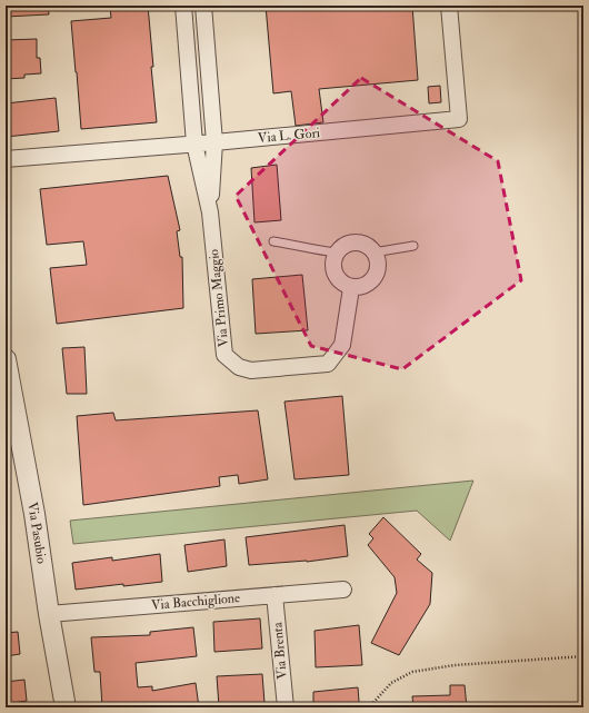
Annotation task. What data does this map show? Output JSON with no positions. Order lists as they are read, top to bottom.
{
  "streets": {
    "street": [
      "Via L. Gori",
      "Via Primo Maggio",
      "Via Pasubio",
      "Via Bacchiglione",
      "Via Brenta"
    ]
  },
  "crossings": [
    ["Via L. Gori", "Via Primo Maggio"],
    ["Via Pasubio", "Via Bacchiglione"],
    ["Via Bacchiglione", "Via Brenta"]
  ]
}
